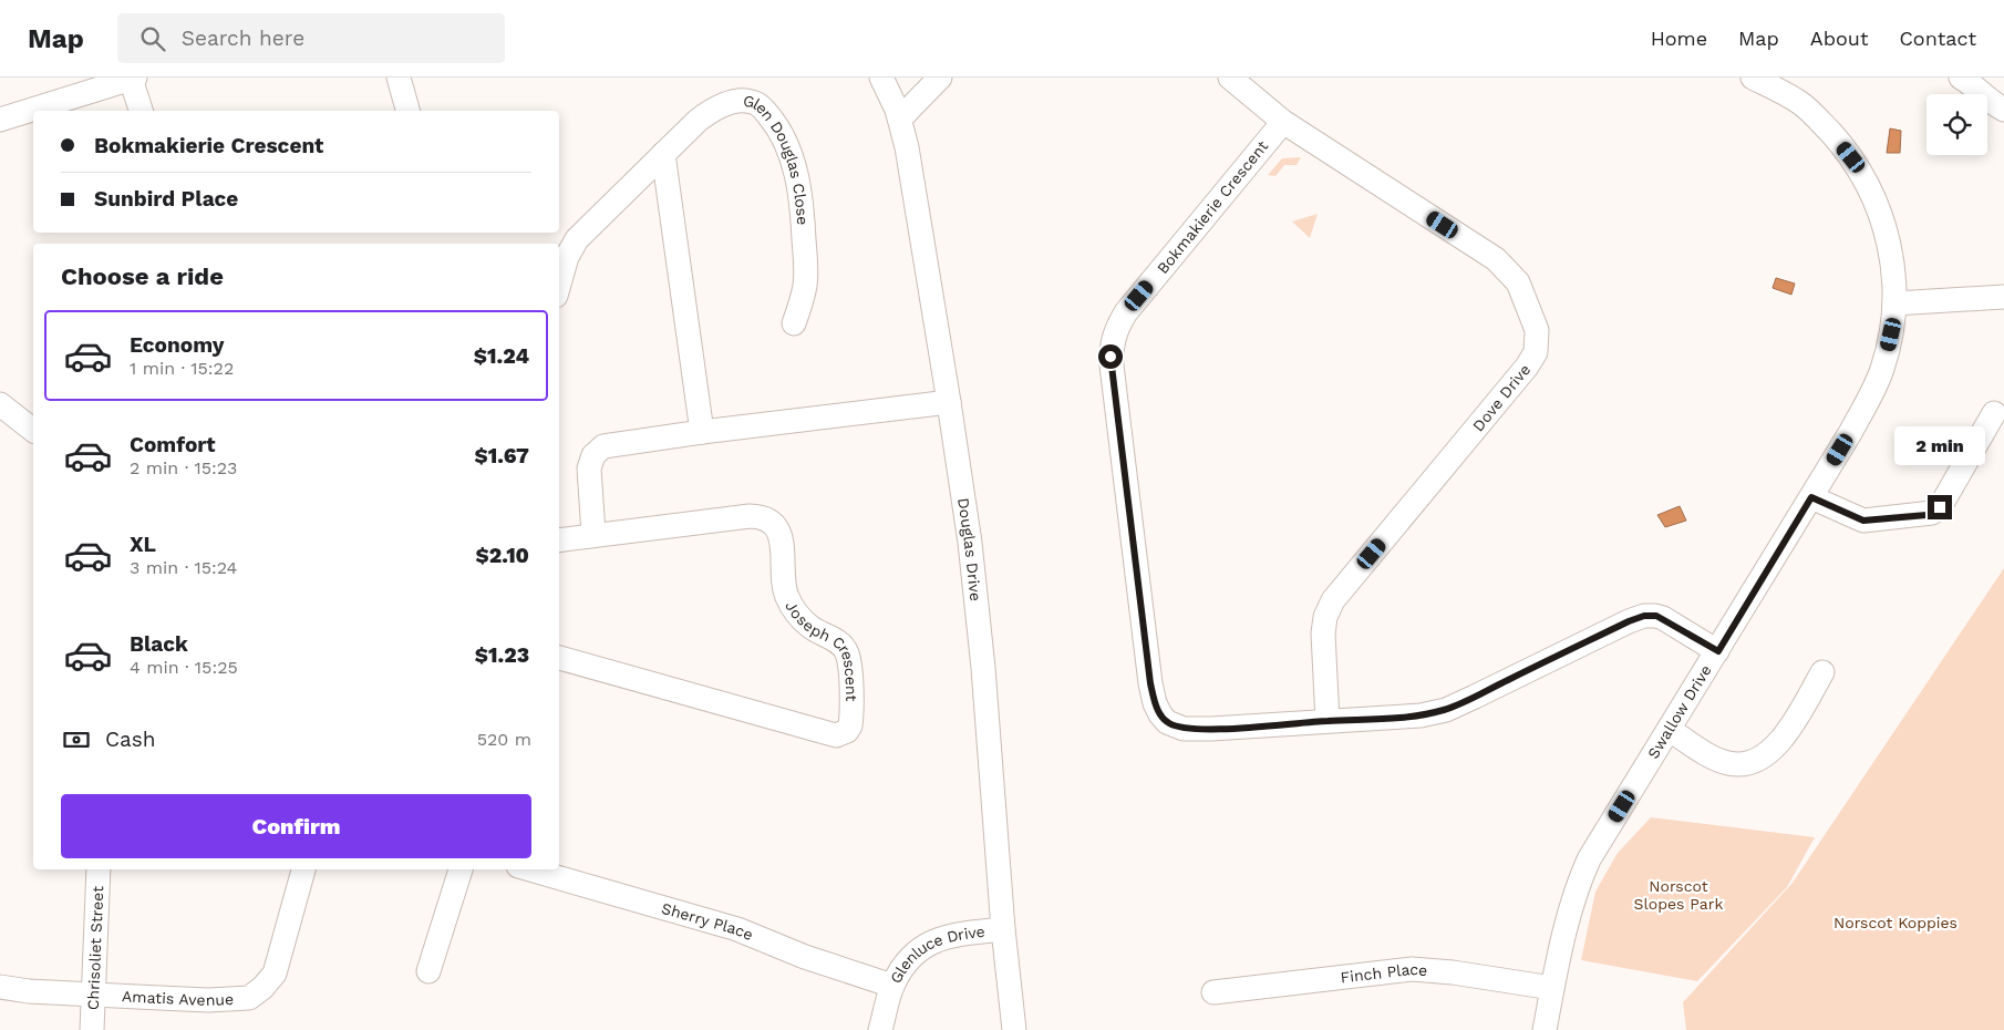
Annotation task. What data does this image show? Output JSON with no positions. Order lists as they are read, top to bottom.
{
  "streets": {
    "street": [
      "Glen Douglas Close",
      "Bokmakierie Crescent",
      "Dove Drive",
      "Douglas Drive",
      "Joseph Crescent",
      "Swallow Drive",
      "Sherry Place",
      "Chrisoliet Street",
      "Glenluce Drive",
      "Finch Place",
      "Amatis Avenue"
    ]
  },
  "crossings": [
    ["Bokmakierie Crescent", "Dove Drive"],
    ["Bokmakierie Crescent", "Swallow Drive"],
    ["Douglas Drive", "Glenluce Drive"],
    ["Swallow Drive", "Finch Place"],
    ["Sherry Place", "Glenluce Drive"],
    ["Chrisoliet Street", "Amatis Avenue"]
  ],
  "parks": ["Norscot Slopes Park", "Norscot Koppies"],
  "page": {
    "header": "Map",
    "search": "Search here",
    "nav": [
      "Home",
      "Map",
      "About",
      "Contact"
    ],
    "banner": ["Bokmakierie Crescent", "Sunbird Place"],
    "heading": "Choose a ride",
    "list": [
      {
        "name": "Economy",
        "note": "1 min · 15:22",
        "value": "$1.24"
      },
      {
        "name": "Comfort",
        "note": "2 min · 15:23",
        "value": "$1.67"
      },
      {
        "name": "XL",
        "note": "3 min · 15:24",
        "value": "$2.10"
      },
      {
        "name": "Black",
        "note": "4 min · 15:25",
        "value": "$1.23"
      }
    ],
    "bubble": "2 min",
    "pay": ["Cash", "520 m"],
    "buttons": "Confirm"
  }
}
